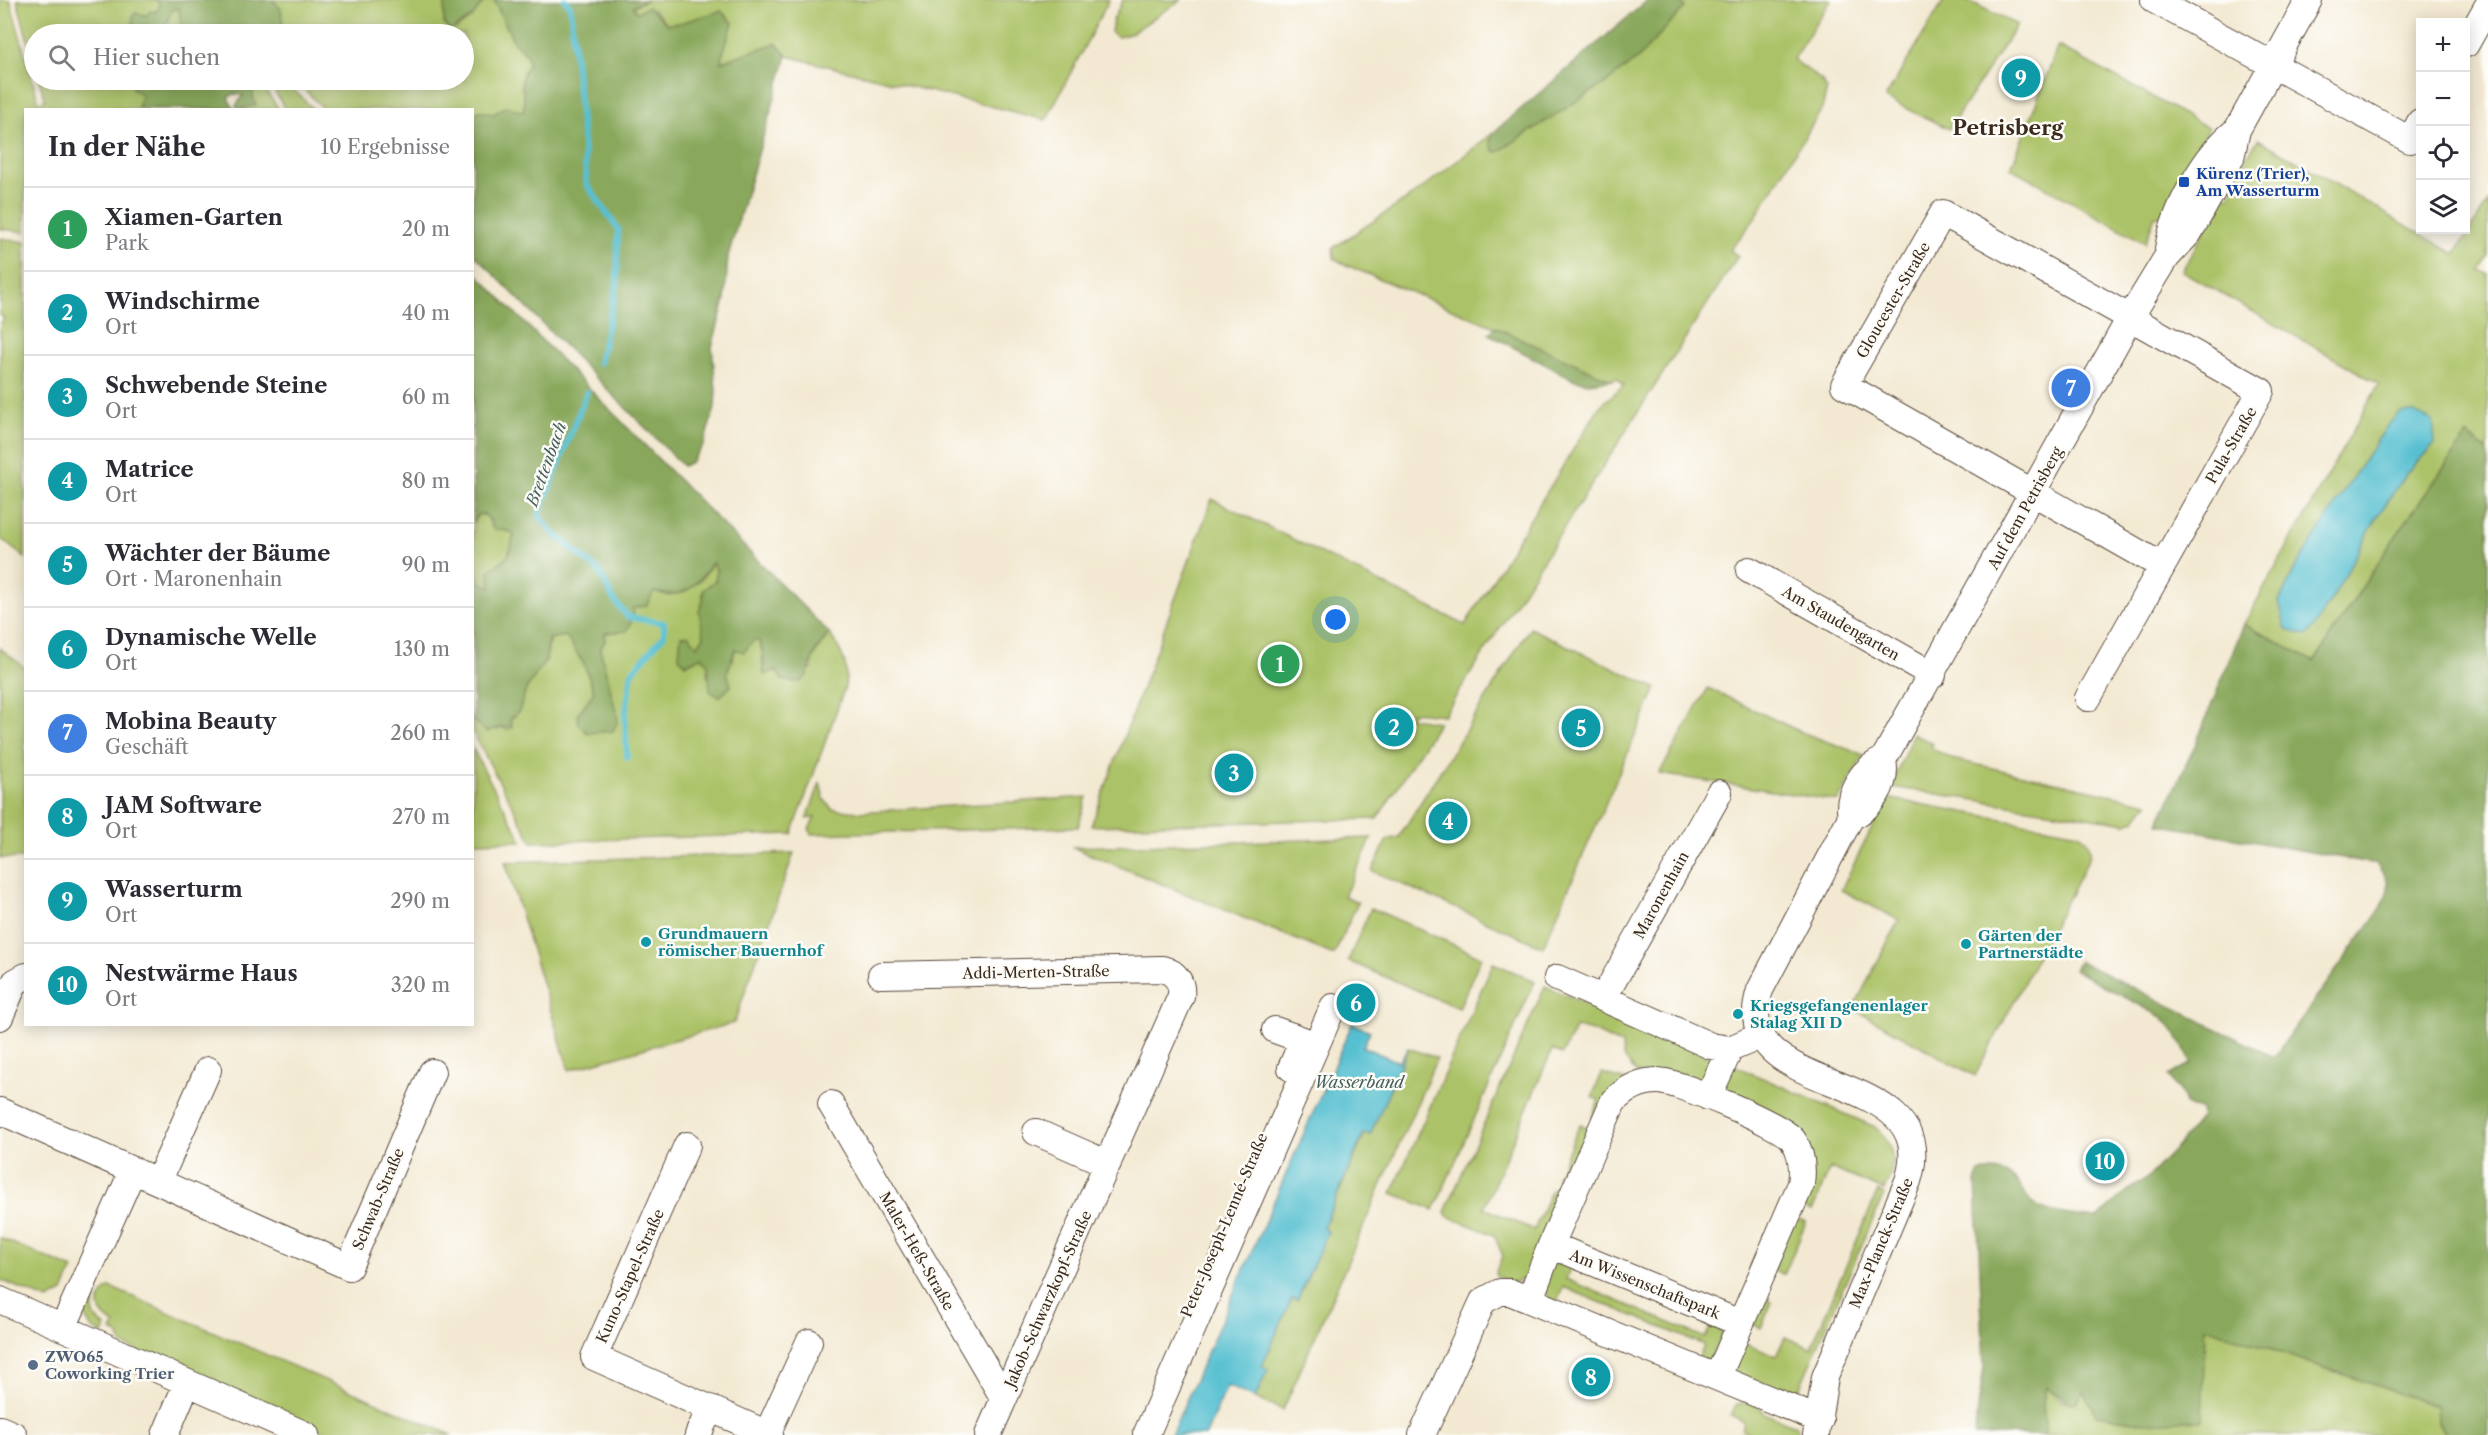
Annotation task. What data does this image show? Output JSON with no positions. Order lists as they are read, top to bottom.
{
  "streets": {
    "street": [
      "Gloucester-Straße",
      "Pula-Straße",
      "Auf dem Petrisberg",
      "Am Staudengarten",
      "Maronenhain",
      "Addi-Merten-Straße",
      "Schwab-Straße",
      "Peter-Joseph-Lenné-Straße",
      "Max-Planck-Straße",
      "Maler-Heß-Straße",
      "Kuno-Stapel-Straße",
      "Am Wissenschaftspark",
      "Jakob-Schwarzkopf-Straße"
    ]
  },
  "crossings": [
    ["Gloucester-Straße", "Pula-Straße"],
    ["Gloucester-Straße", "Auf dem Petrisberg"],
    ["Pula-Straße", "Auf dem Petrisberg"],
    ["Auf dem Petrisberg", "Am Staudengarten"],
    ["Auf dem Petrisberg", "Max-Planck-Straße"],
    ["Addi-Merten-Straße", "Jakob-Schwarzkopf-Straße"],
    ["Maler-Heß-Straße", "Jakob-Schwarzkopf-Straße"]
  ],
  "districts": ["Petrisberg"],
  "water": ["Brettenbach", "Wasserband"],
  "places": {
    "transit": ["Kürenz (Trier), Am Wasserturm"],
    "other": [
      "Grundmauern römischer Bauernhof",
      "Gärten der Partnerstädte",
      "Kriegsgefangenenlager Stalag XII D",
      "ZWO65 Coworking Trier"
    ]
  },
  "page": {
    "map_buttons": ["+", "−"],
    "search": "Hier suchen",
    "pins": [
      "9",
      "7",
      "1",
      "2",
      "5",
      "3",
      "4",
      "6",
      "10",
      "8"
    ],
    "heading": ["In der Nähe", "10 Ergebnisse"],
    "list": [
      {
        "mark": "1",
        "name": "Xiamen-Garten",
        "note": "Park",
        "value": "20 m"
      },
      {
        "mark": "2",
        "name": "Windschirme",
        "note": "Ort",
        "value": "40 m"
      },
      {
        "mark": "3",
        "name": "Schwebende Steine",
        "note": "Ort",
        "value": "60 m"
      },
      {
        "mark": "4",
        "name": "Matrice",
        "note": "Ort",
        "value": "80 m"
      },
      {
        "mark": "5",
        "name": "Wächter der Bäume",
        "note": "Ort · Maronenhain",
        "value": "90 m"
      },
      {
        "mark": "6",
        "name": "Dynamische Welle",
        "note": "Ort",
        "value": "130 m"
      },
      {
        "mark": "7",
        "name": "Mobina Beauty",
        "note": "Geschäft",
        "value": "260 m"
      },
      {
        "mark": "8",
        "name": "JAM Software",
        "note": "Ort",
        "value": "270 m"
      },
      {
        "mark": "9",
        "name": "Wasserturm",
        "note": "Ort",
        "value": "290 m"
      },
      {
        "mark": "10",
        "name": "Nestwärme Haus",
        "note": "Ort",
        "value": "320 m"
      }
    ]
  }
}
